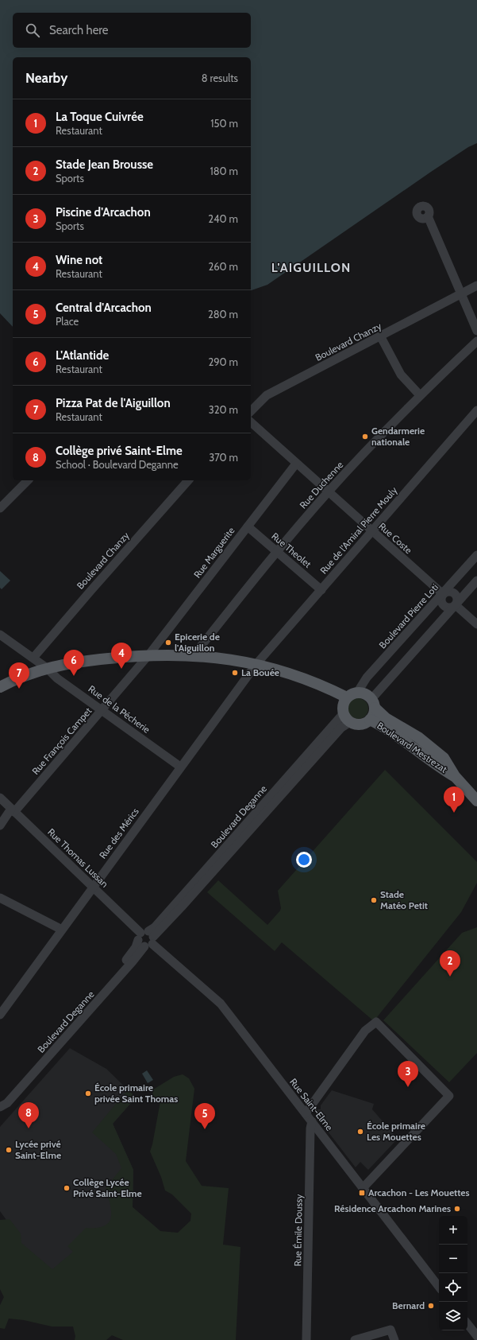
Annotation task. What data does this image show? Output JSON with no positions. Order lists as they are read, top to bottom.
{
  "streets": {
    "main road": ["Boulevard Mestrezat"],
    "street": [
      "Boulevard Chanzy",
      "Rue Duchenne",
      "Rue de l'Amiral Pierre Mouly",
      "Rue Coste",
      "Rue Theolet",
      "Rue Marguerite",
      "Boulevard Pierre Loti",
      "Rue de la Pécherie",
      "Rue François Campet",
      "Boulevard Deganne",
      "Rue des Mérics",
      "Rue Thomas Lussan",
      "Rue Saint-Elme",
      "Rue Émile Doussy"
    ]
  },
  "crossings": [
    ["Boulevard Chanzy", "Rue de la Pécherie"],
    ["Rue Duchenne", "Rue Coste"],
    ["Rue Duchenne", "Rue Theolet"],
    ["Rue de l'Amiral Pierre Mouly", "Rue Coste"],
    ["Rue de l'Amiral Pierre Mouly", "Rue Theolet"],
    ["Rue de l'Amiral Pierre Mouly", "Rue des Mérics"],
    ["Rue Coste", "Rue Marguerite"],
    ["Rue Coste", "Boulevard Pierre Loti"],
    ["Rue Theolet", "Rue Marguerite"],
    ["Rue Marguerite", "Rue François Campet"],
    ["Boulevard Pierre Loti", "Boulevard Mestrezat"],
    ["Boulevard Pierre Loti", "Boulevard Deganne"],
    ["Rue de la Pécherie", "Rue François Campet"],
    ["Rue de la Pécherie", "Rue des Mérics"],
    ["Rue François Campet", "Rue Thomas Lussan"],
    ["Boulevard Mestrezat", "Boulevard Deganne"],
    ["Boulevard Deganne", "Rue Thomas Lussan"],
    ["Boulevard Deganne", "Rue Saint-Elme"],
    ["Rue des Mérics", "Rue Thomas Lussan"],
    ["Rue Thomas Lussan", "Rue Saint-Elme"],
    ["Rue Saint-Elme", "Rue Émile Doussy"]
  ],
  "districts": ["L'AIGUILLON"],
  "places": {
    "other": [
      "Gendarmerie nationale",
      "Epicerie de l'Aiguillon",
      "La Bouée",
      "Stade Matéo Petit",
      "École primaire privée Saint Thomas",
      "École primaire Les Mouettes",
      "Lycée privé Saint-Elme",
      "Collège Lycée Privé Saint-Elme",
      "Résidence Arcachon Marines",
      "Bernard"
    ],
    "transit": ["Arcachon - Les Mouettes"]
  },
  "page": {
    "search": "Search here",
    "heading": ["Nearby", "8 results"],
    "list": [
      {
        "mark": "1",
        "name": "La Toque Cuivrée",
        "note": "Restaurant",
        "value": "150 m"
      },
      {
        "mark": "2",
        "name": "Stade Jean Brousse",
        "note": "Sports",
        "value": "180 m"
      },
      {
        "mark": "3",
        "name": "Piscine d'Arcachon",
        "note": "Sports",
        "value": "240 m"
      },
      {
        "mark": "4",
        "name": "Wine not",
        "note": "Restaurant",
        "value": "260 m"
      },
      {
        "mark": "5",
        "name": "Central d'Arcachon",
        "note": "Place",
        "value": "280 m"
      },
      {
        "mark": "6",
        "name": "L'Atlantide",
        "note": "Restaurant",
        "value": "290 m"
      },
      {
        "mark": "7",
        "name": "Pizza Pat de l'Aiguillon",
        "note": "Restaurant",
        "value": "320 m"
      },
      {
        "mark": "8",
        "name": "Collège privé Saint-Elme",
        "note": "School · Boulevard Deganne",
        "value": "370 m"
      }
    ],
    "pins": [
      "4",
      "6",
      "7",
      "1",
      "2",
      "3",
      "8",
      "5"
    ],
    "map_buttons": ["+", "−"]
  }
}
